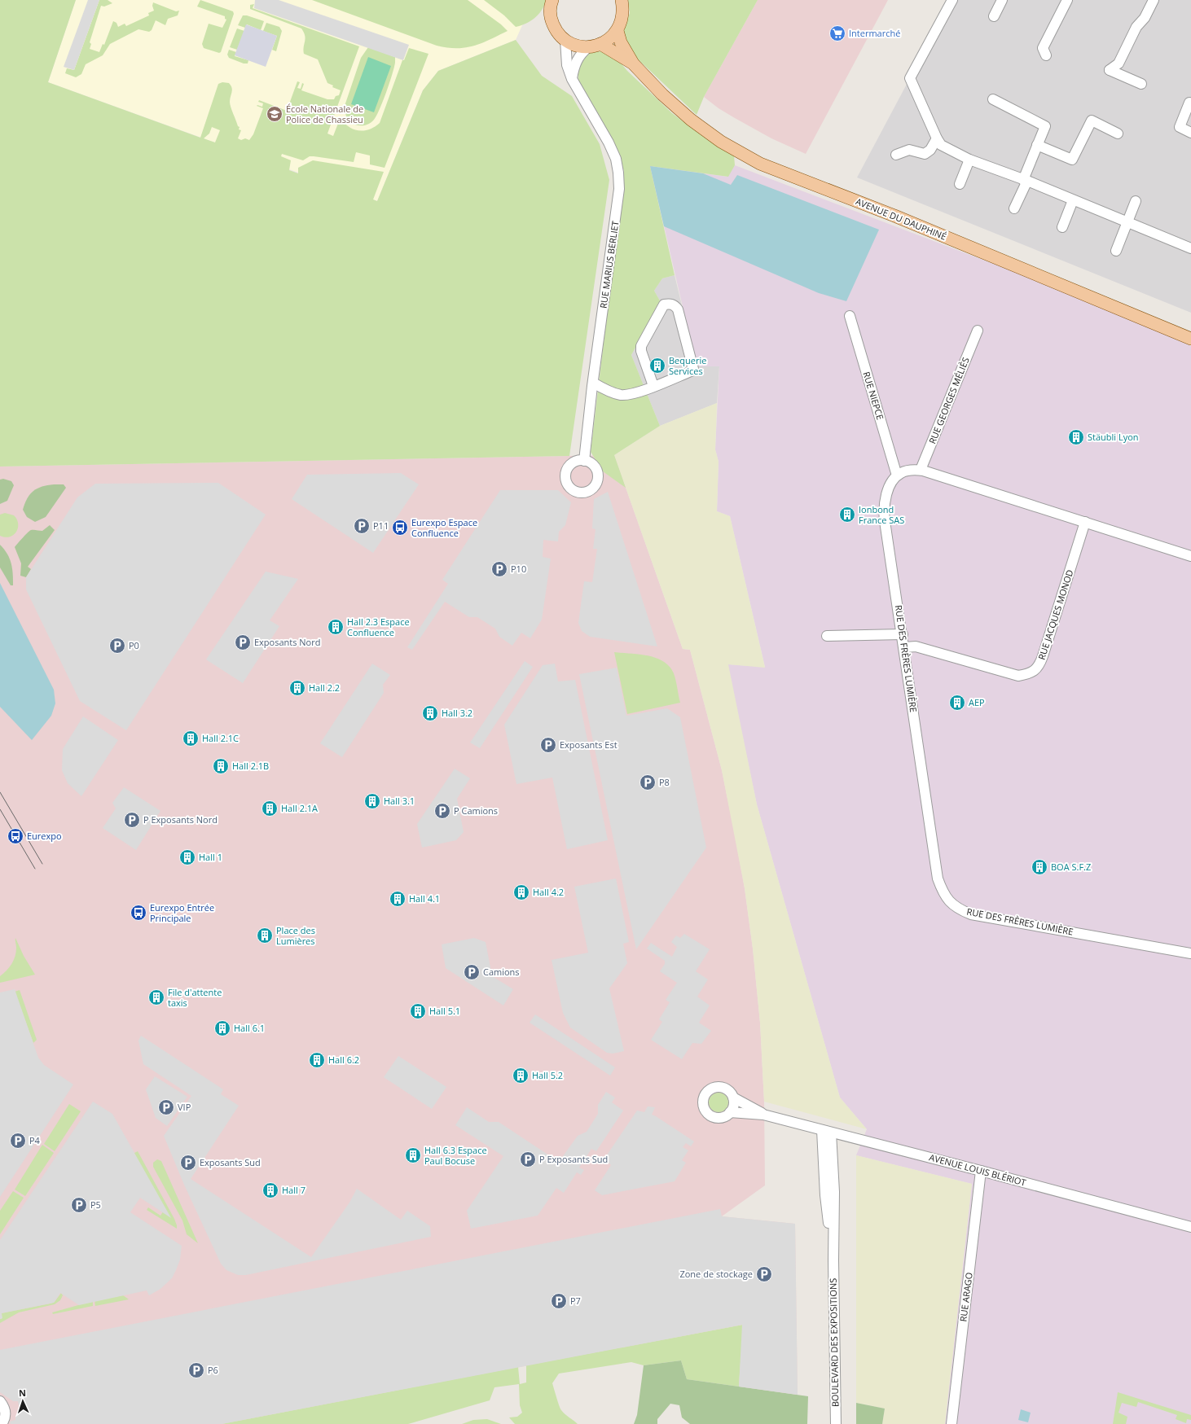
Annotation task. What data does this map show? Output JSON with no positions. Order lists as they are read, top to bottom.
{
  "streets": {
    "main road": ["AVENUE DU DAUPHINÉ"],
    "street": [
      "RUE MARIUS BERLIET",
      "RUE NIEPCE",
      "RUE GEORGES MÉLIÈS",
      "RUE JACQUES MONOD",
      "RUE DES FRÈRES LUMIÈRE",
      "AVENUE LOUIS BLÉRIOT",
      "RUE ARAGO",
      "BOULEVARD DES EXPOSITIONS"
    ]
  },
  "crossings": [
    ["RUE NIEPCE", "RUE DES FRÈRES LUMIÈRE"],
    ["RUE JACQUES MONOD", "RUE DES FRÈRES LUMIÈRE"],
    ["AVENUE LOUIS BLÉRIOT", "RUE ARAGO"],
    ["AVENUE LOUIS BLÉRIOT", "BOULEVARD DES EXPOSITIONS"]
  ],
  "places": {
    "supermarket": ["Intermarché"],
    "school or university": ["École Nationale de Police de Chassieu"],
    "building": [
      "Bequerie Services",
      "Stäubli Lyon",
      "Ionbond France SAS",
      "Hall 2.3 Espace Confluence",
      "Hall 2.2",
      "AEP",
      "Hall 3.2",
      "Hall 2.1C",
      "Hall 2.1B",
      "Hall 3.1",
      "Hall 2.1A",
      "Hall 1",
      "BOA S.F.Z",
      "Hall 4.2",
      "Hall 4.1",
      "Place des Lumières",
      "File d'attente taxis",
      "Hall 5.1",
      "Hall 6.1",
      "Hall 6.2",
      "Hall 5.2",
      "Hall 6.3 Espace Paul Bocuse",
      "Hall 7"
    ],
    "parking": [
      "P11",
      "P10",
      "Exposants Nord",
      "P0",
      "Exposants Est",
      "P8",
      "P Camions",
      "P Exposants Nord",
      "Camions",
      "VIP",
      "P4",
      "P Exposants Sud",
      "Exposants Sud",
      "P5",
      "Zone de stockage",
      "P7",
      "P6"
    ],
    "bus stop": ["Eurexpo Espace Confluence", "Eurexpo", "Eurexpo Entrée Principale"]
  },
  "north": "top"
}
